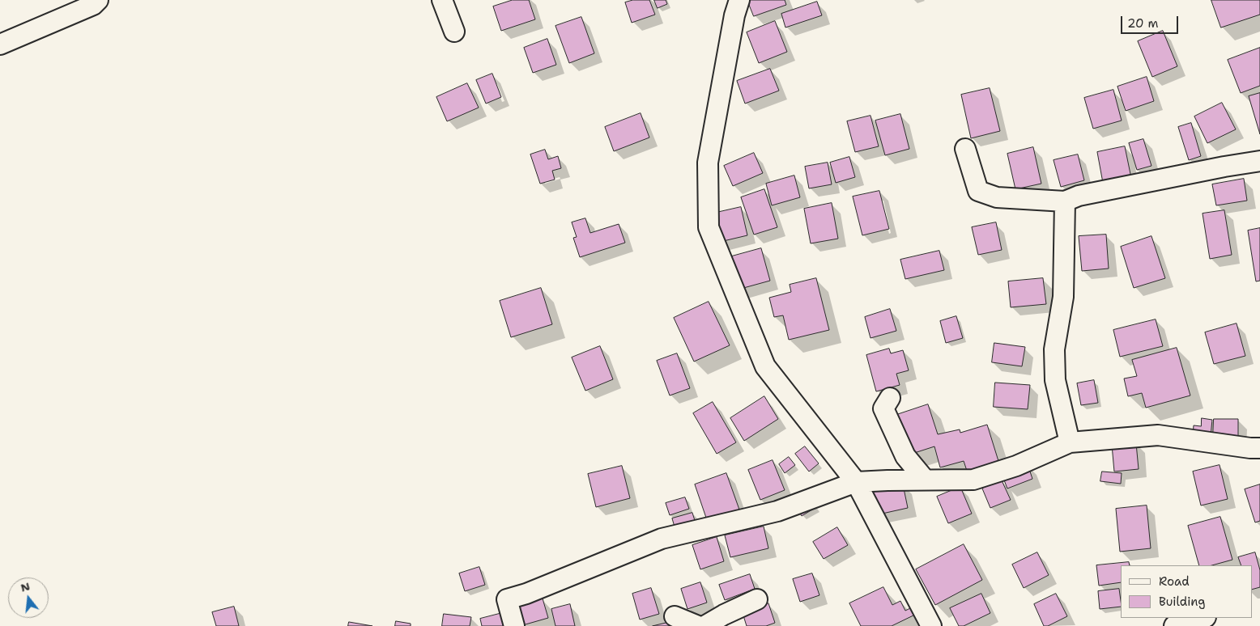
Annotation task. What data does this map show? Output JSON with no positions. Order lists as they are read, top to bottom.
{
  "legend": ["Road", "Building"],
  "scale_bar": "20 m",
  "north": "top"
}
